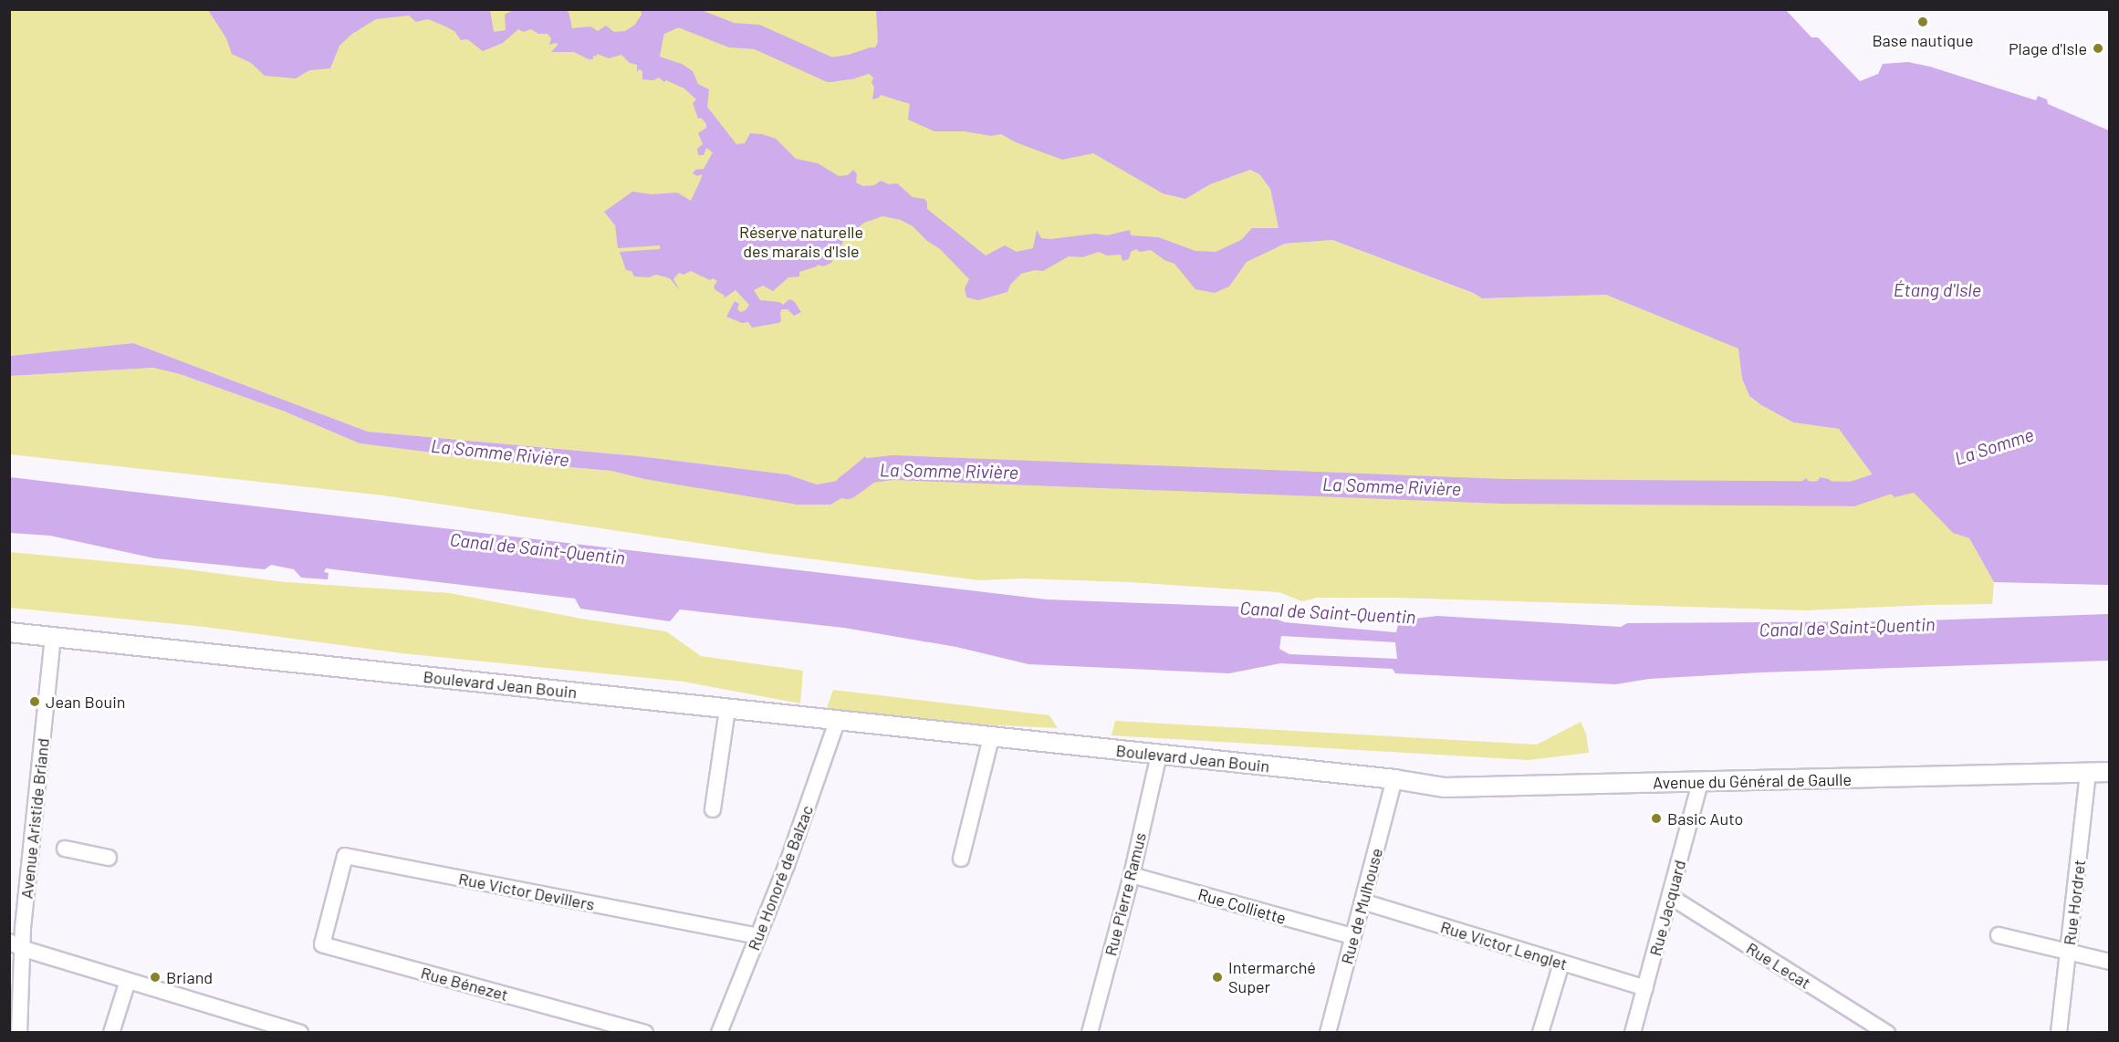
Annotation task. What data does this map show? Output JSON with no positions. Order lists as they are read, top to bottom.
{
  "streets": {
    "street": [
      "Boulevard Jean Bouin",
      "Avenue du Général de Gaulle",
      "Avenue Aristide Briand",
      "Rue Honoré de Balzac",
      "Rue Victor Devillers",
      "Rue Pierre Ramus",
      "Rue Hordret",
      "Rue Colliette",
      "Rue de Mulhouse",
      "Rue Jacquard",
      "Rue Victor Lenglet",
      "Rue Lecat",
      "Rue Bénezet"
    ]
  },
  "crossings": [
    ["Boulevard Jean Bouin", "Avenue du Général de Gaulle"],
    ["Boulevard Jean Bouin", "Avenue Aristide Briand"],
    ["Boulevard Jean Bouin", "Rue Honoré de Balzac"],
    ["Boulevard Jean Bouin", "Rue Pierre Ramus"],
    ["Boulevard Jean Bouin", "Rue de Mulhouse"],
    ["Avenue du Général de Gaulle", "Rue Hordret"],
    ["Avenue du Général de Gaulle", "Rue de Mulhouse"],
    ["Avenue du Général de Gaulle", "Rue Jacquard"],
    ["Rue Honoré de Balzac", "Rue Victor Devillers"],
    ["Rue Victor Devillers", "Rue Bénezet"],
    ["Rue Pierre Ramus", "Rue Colliette"],
    ["Rue Colliette", "Rue de Mulhouse"],
    ["Rue de Mulhouse", "Rue Victor Lenglet"],
    ["Rue Jacquard", "Rue Victor Lenglet"],
    ["Rue Jacquard", "Rue Lecat"]
  ],
  "water": [
    "Étang d'Isle",
    "La Somme",
    "La Somme Rivière",
    "Canal de Saint-Quentin"
  ],
  "parks": ["Réserve naturelle des marais d'Isle"],
  "places": [
    "Base nautique",
    "Plage d'Isle",
    "Jean Bouin",
    "Basic Auto",
    "Briand",
    "Intermarché Super"
  ]
}
